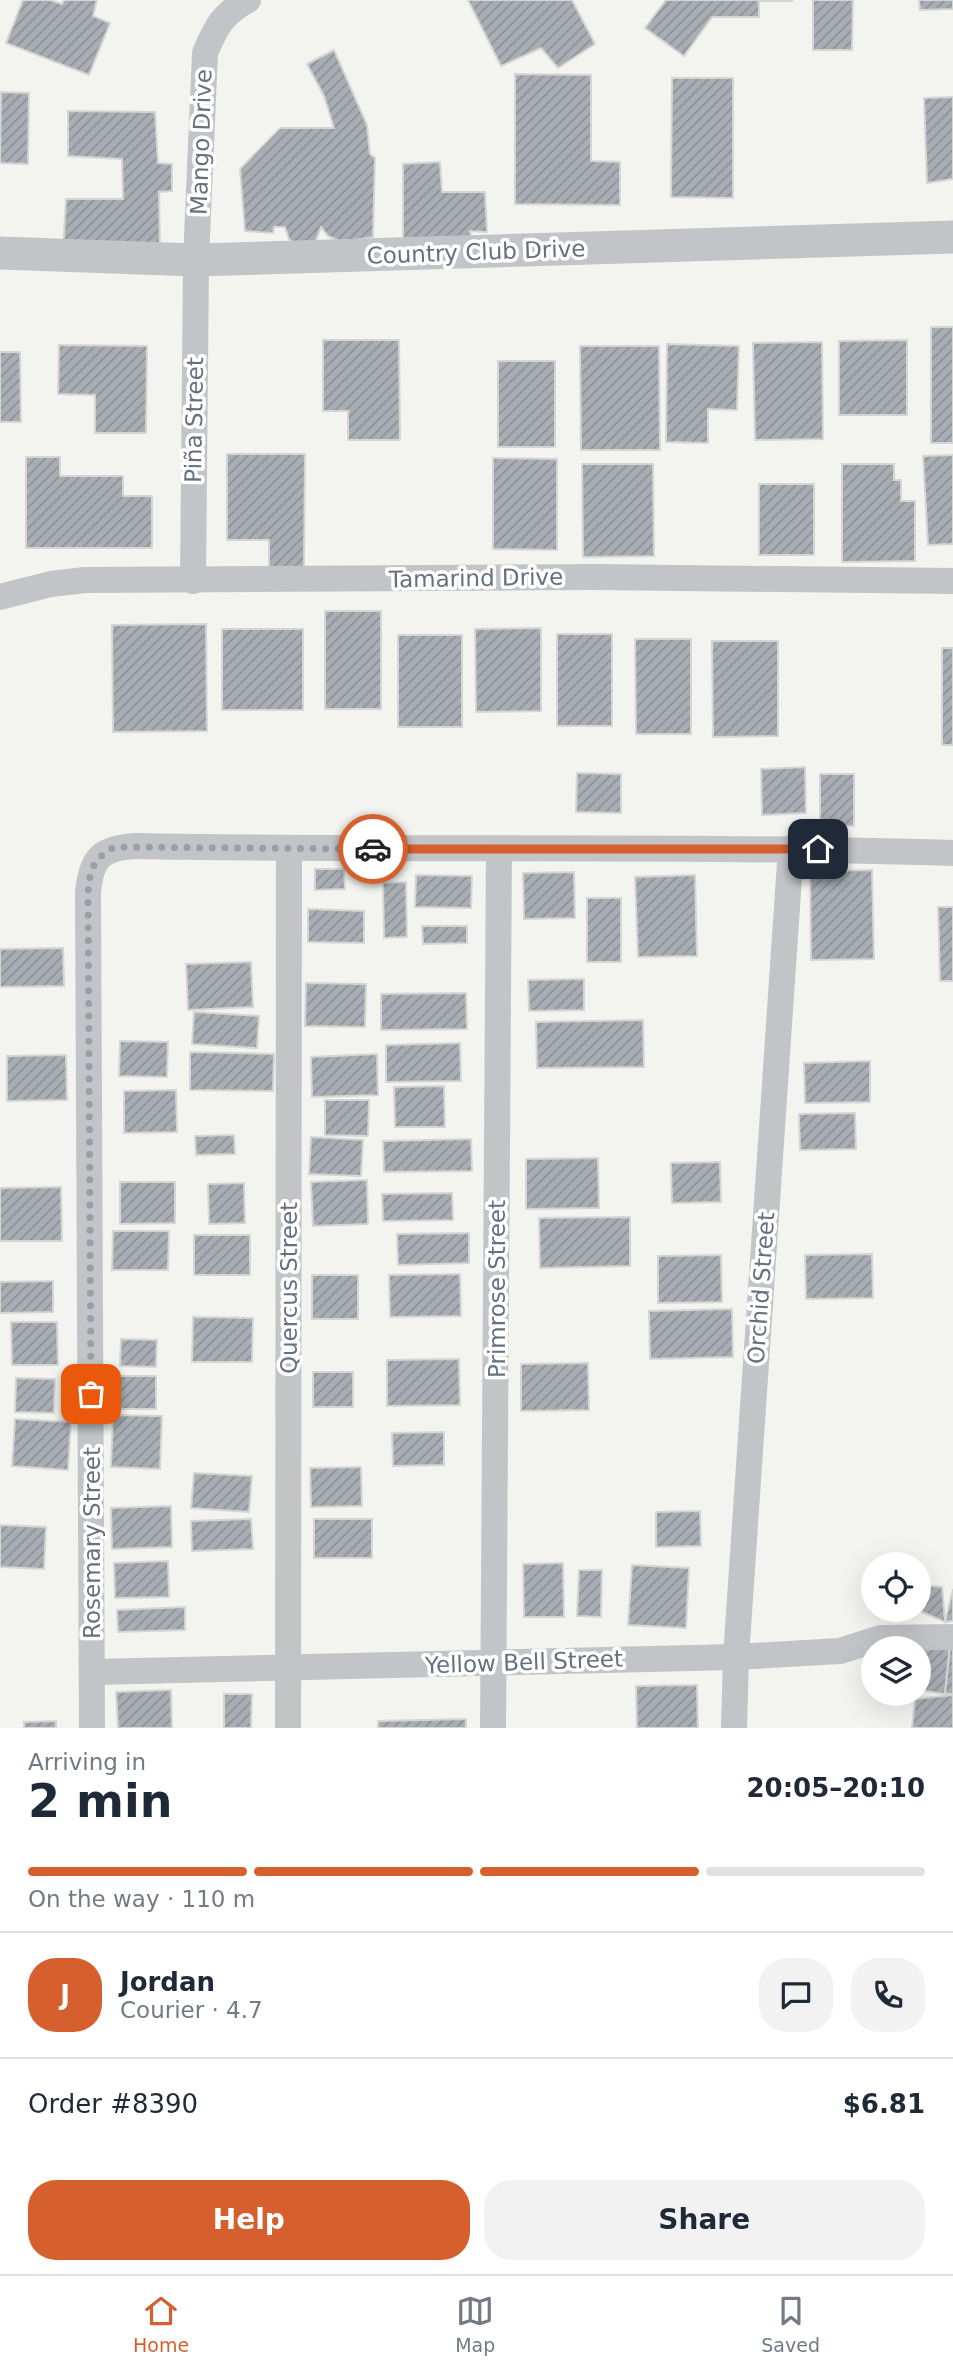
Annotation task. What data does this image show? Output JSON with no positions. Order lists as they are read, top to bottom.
{
  "streets": {
    "street": [
      "Mango Drive",
      "Country Club Drive",
      "Piña Street",
      "Tamarind Drive",
      "Quercus Street",
      "Orchid Street",
      "Primrose Street",
      "Rosemary Street",
      "Yellow Bell Street"
    ]
  },
  "crossings": [
    ["Mango Drive", "Country Club Drive"],
    ["Mango Drive", "Piña Street"],
    ["Country Club Drive", "Piña Street"],
    ["Piña Street", "Tamarind Drive"],
    ["Quercus Street", "Rosemary Street"],
    ["Quercus Street", "Yellow Bell Street"],
    ["Orchid Street", "Yellow Bell Street"],
    ["Primrose Street", "Yellow Bell Street"],
    ["Rosemary Street", "Yellow Bell Street"]
  ],
  "page": {
    "heading": ["2 min", "Arriving in", "20:05–20:10"],
    "panel": [
      "Jordan",
      "Courier · 4.7",
      "Order #8390",
      "$6.81"
    ],
    "bar": "On the way · 110 m",
    "round": "J",
    "buttons": ["Help", "Share"],
    "tabs": ["Home", "Map", "Saved"]
  }
}
